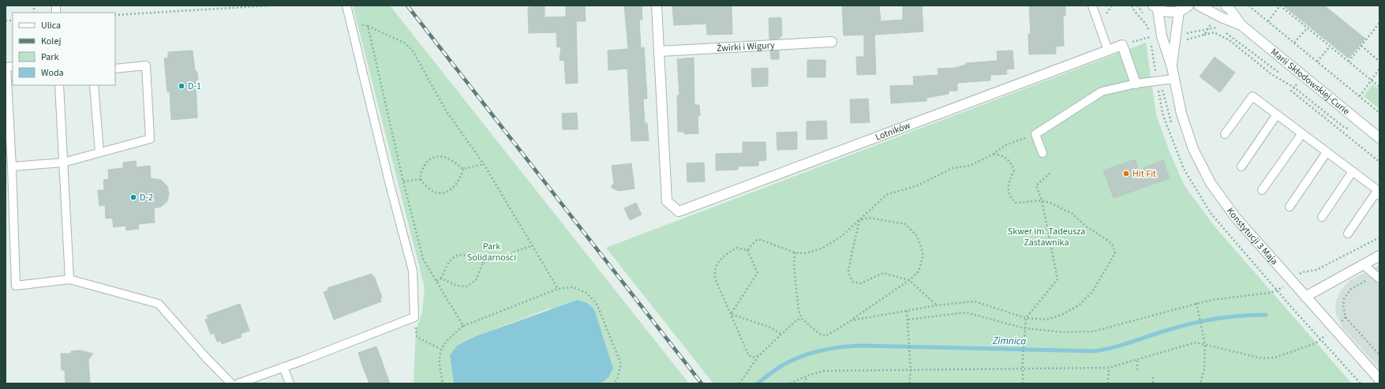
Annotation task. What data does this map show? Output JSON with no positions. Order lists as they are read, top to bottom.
{
  "streets": {
    "street": [
      "Żwirki i Wigury",
      "Marii Skłodowskiej-Curie",
      "Lotników",
      "Konstytucji 3 Maja"
    ]
  },
  "crossings": [
    ["Żwirki i Wigury", "Lotników"]
  ],
  "water": ["Zimnica"],
  "parks": ["Skwer im. Tadeusza Zastawnika", "Park Solidarności"],
  "places": ["D-1", "Hit Fit", "D-2"],
  "legend": [
    "Ulica",
    "Kolej",
    "Park",
    "Woda"
  ]
}
